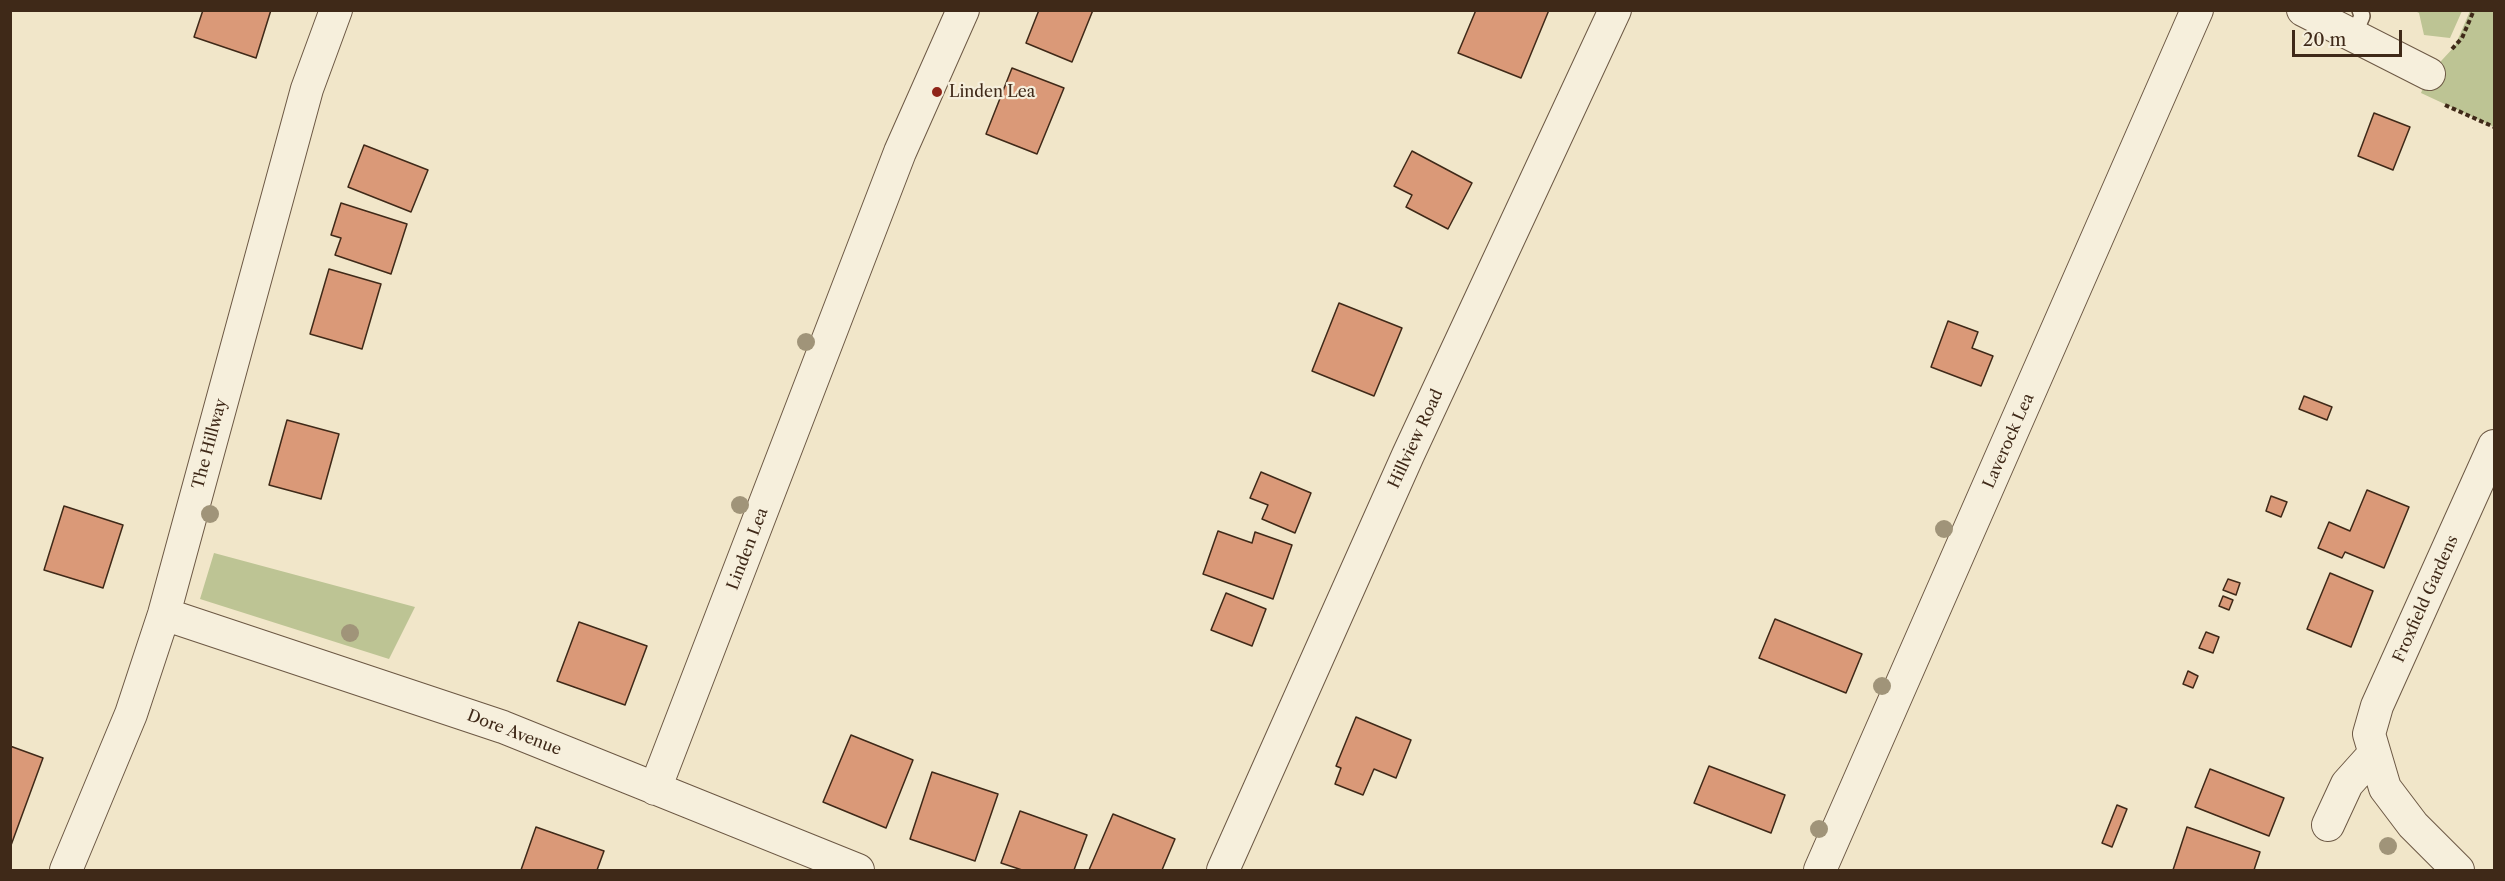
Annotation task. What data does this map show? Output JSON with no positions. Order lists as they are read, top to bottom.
{
  "streets": {
    "street": [
      "Hillview Road",
      "Laverock Lea",
      "The Hillway",
      "Linden Lea",
      "Froxfield Gardens",
      "Dore Avenue"
    ]
  },
  "crossings": [
    ["The Hillway", "Dore Avenue"],
    ["Linden Lea", "Dore Avenue"]
  ],
  "places": ["Linden Lea"],
  "scale_bar": "20 m"
}
